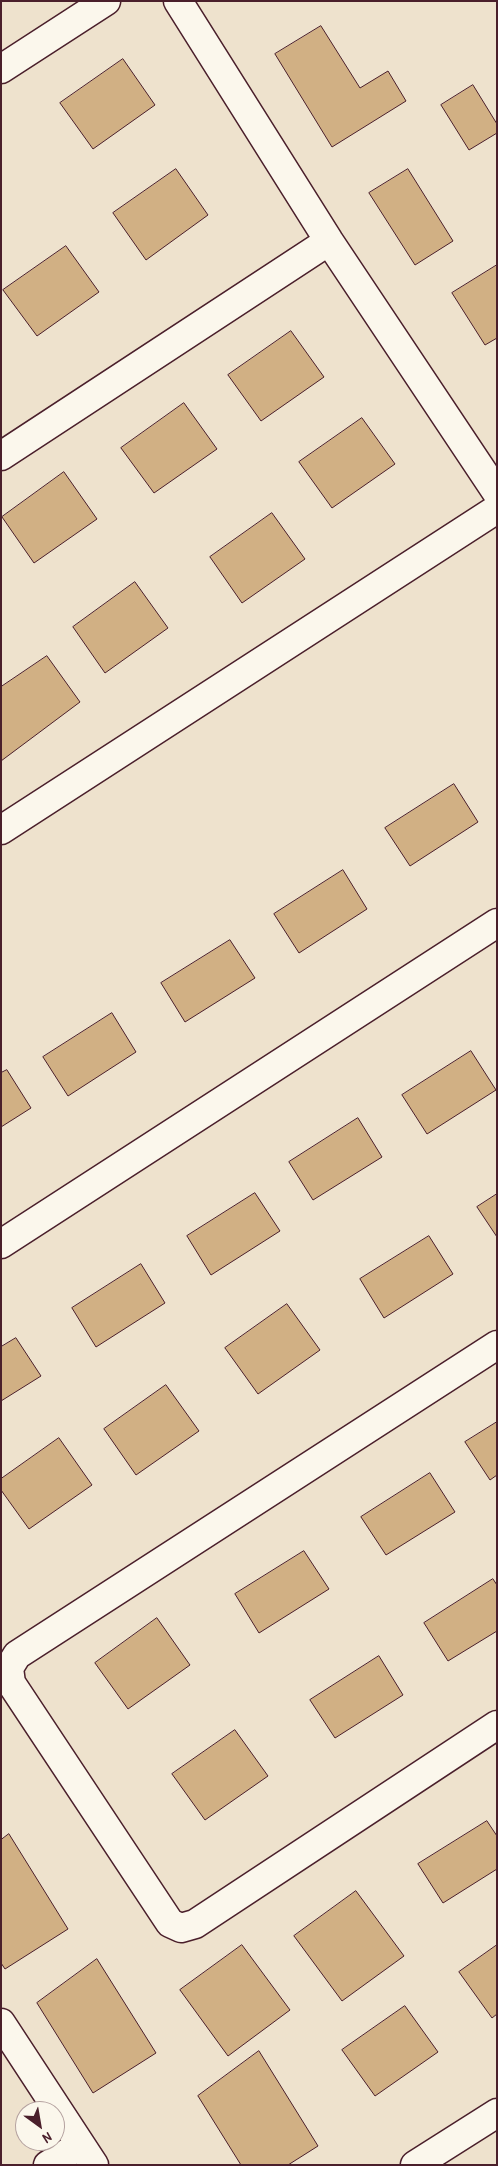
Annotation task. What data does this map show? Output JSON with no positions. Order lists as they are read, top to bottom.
{
  "north": "bottom right"
}
